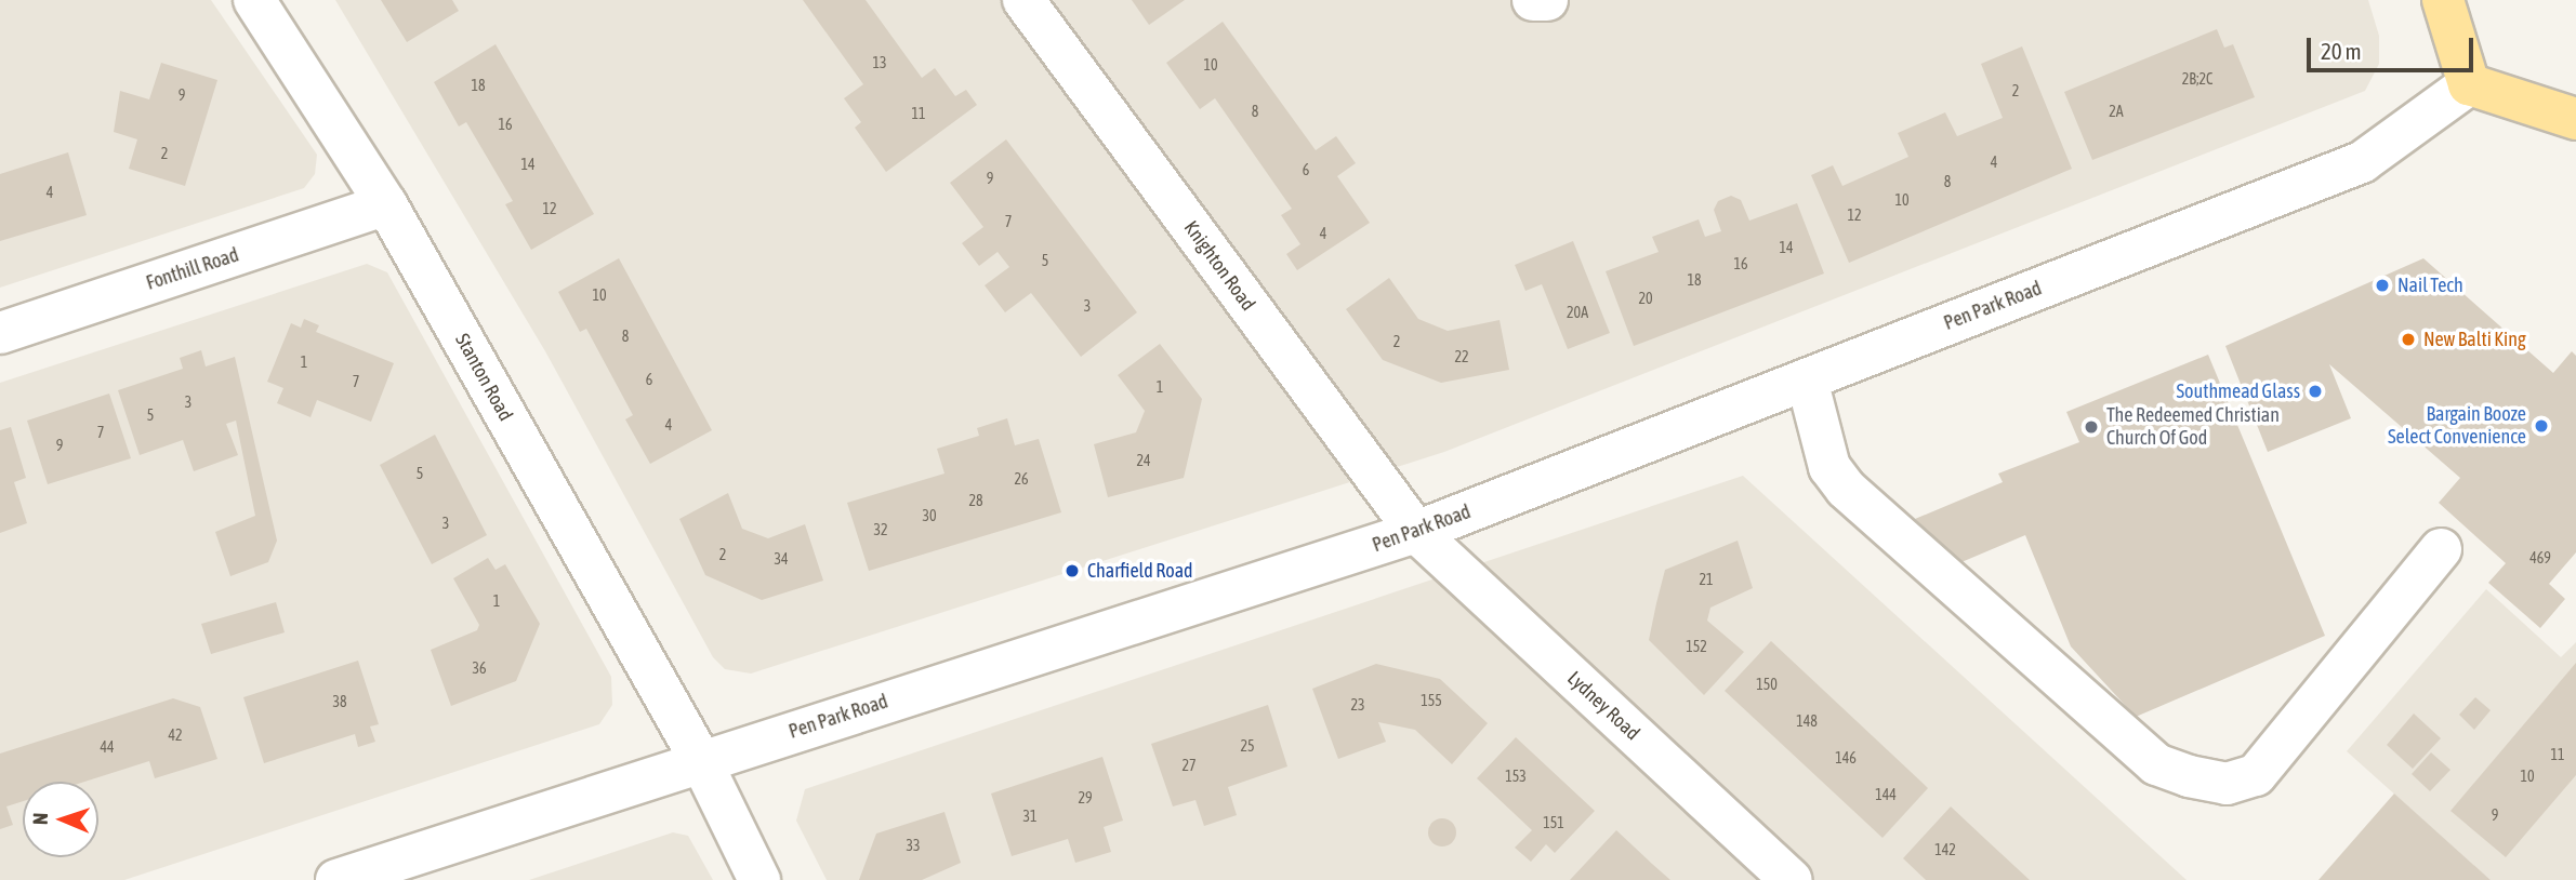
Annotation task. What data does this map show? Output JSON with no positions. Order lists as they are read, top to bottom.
{
  "streets": {
    "street": [
      "Knighton Road",
      "Fonthill Road",
      "Pen Park Road",
      "Stanton Road",
      "Lydney Road"
    ]
  },
  "crossings": [
    ["Knighton Road", "Pen Park Road"],
    ["Knighton Road", "Lydney Road"],
    ["Fonthill Road", "Stanton Road"],
    ["Pen Park Road", "Stanton Road"],
    ["Pen Park Road", "Lydney Road"]
  ],
  "places": [
    "Nail Tech",
    "New Balti King",
    "Southmead Glass",
    "Bargain Booze Select Convenience",
    "The Redeemed Christian Church Of God",
    "Charfield Road"
  ],
  "house_numbers": [
    "13",
    "10",
    "2B;2C",
    "18",
    "2",
    "9",
    "8",
    "2A",
    "11",
    "16",
    "2",
    "4",
    "14",
    "6",
    "9",
    "8",
    "4",
    "10",
    "12",
    "12",
    "7",
    "4",
    "14",
    "5",
    "16",
    "18",
    "10",
    "20",
    "3",
    "20A",
    "8",
    "2",
    "22",
    "1",
    "6",
    "7",
    "1",
    "3",
    "5",
    "4",
    "7",
    "9",
    "24",
    "5",
    "26",
    "28",
    "30",
    "3",
    "32",
    "2",
    "469",
    "34",
    "21",
    "1",
    "152",
    "36",
    "150",
    "155",
    "38",
    "23",
    "148",
    "42",
    "25",
    "44",
    "11",
    "146",
    "27",
    "153",
    "10",
    "144",
    "29",
    "9",
    "31",
    "151",
    "33",
    "142"
  ],
  "scale_bar": "20 m",
  "north": "left"
}
